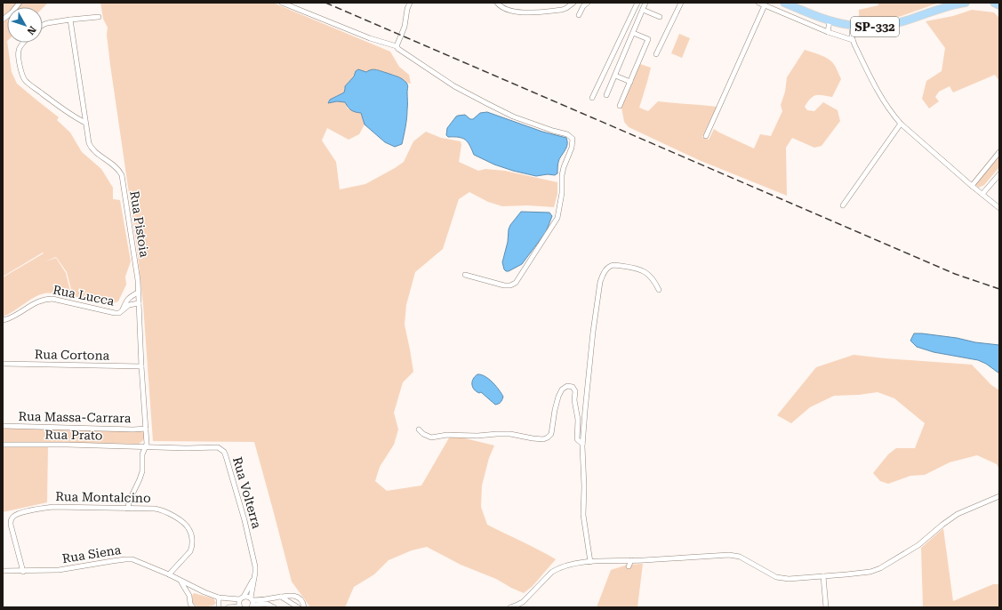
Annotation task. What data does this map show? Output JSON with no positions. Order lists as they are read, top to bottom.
{
  "streets": {
    "main road": ["SP-332"],
    "street": [
      "Rua Pistoia",
      "Rua Lucca",
      "Rua Cortona",
      "Rua Massa-Carrara",
      "Rua Prato",
      "Rua Volterra",
      "Rua Montalcino",
      "Rua Siena"
    ]
  },
  "crossings": [
    ["Rua Pistoia", "Rua Lucca"],
    ["Rua Pistoia", "Rua Cortona"],
    ["Rua Pistoia", "Rua Massa-Carrara"],
    ["Rua Pistoia", "Rua Prato"],
    ["Rua Pistoia", "Rua Volterra"],
    ["Rua Pistoia", "Rua Montalcino"],
    ["Rua Prato", "Rua Volterra"],
    ["Rua Volterra", "Rua Siena"],
    ["Rua Montalcino", "Rua Siena"]
  ],
  "north": "bottom right"
}
